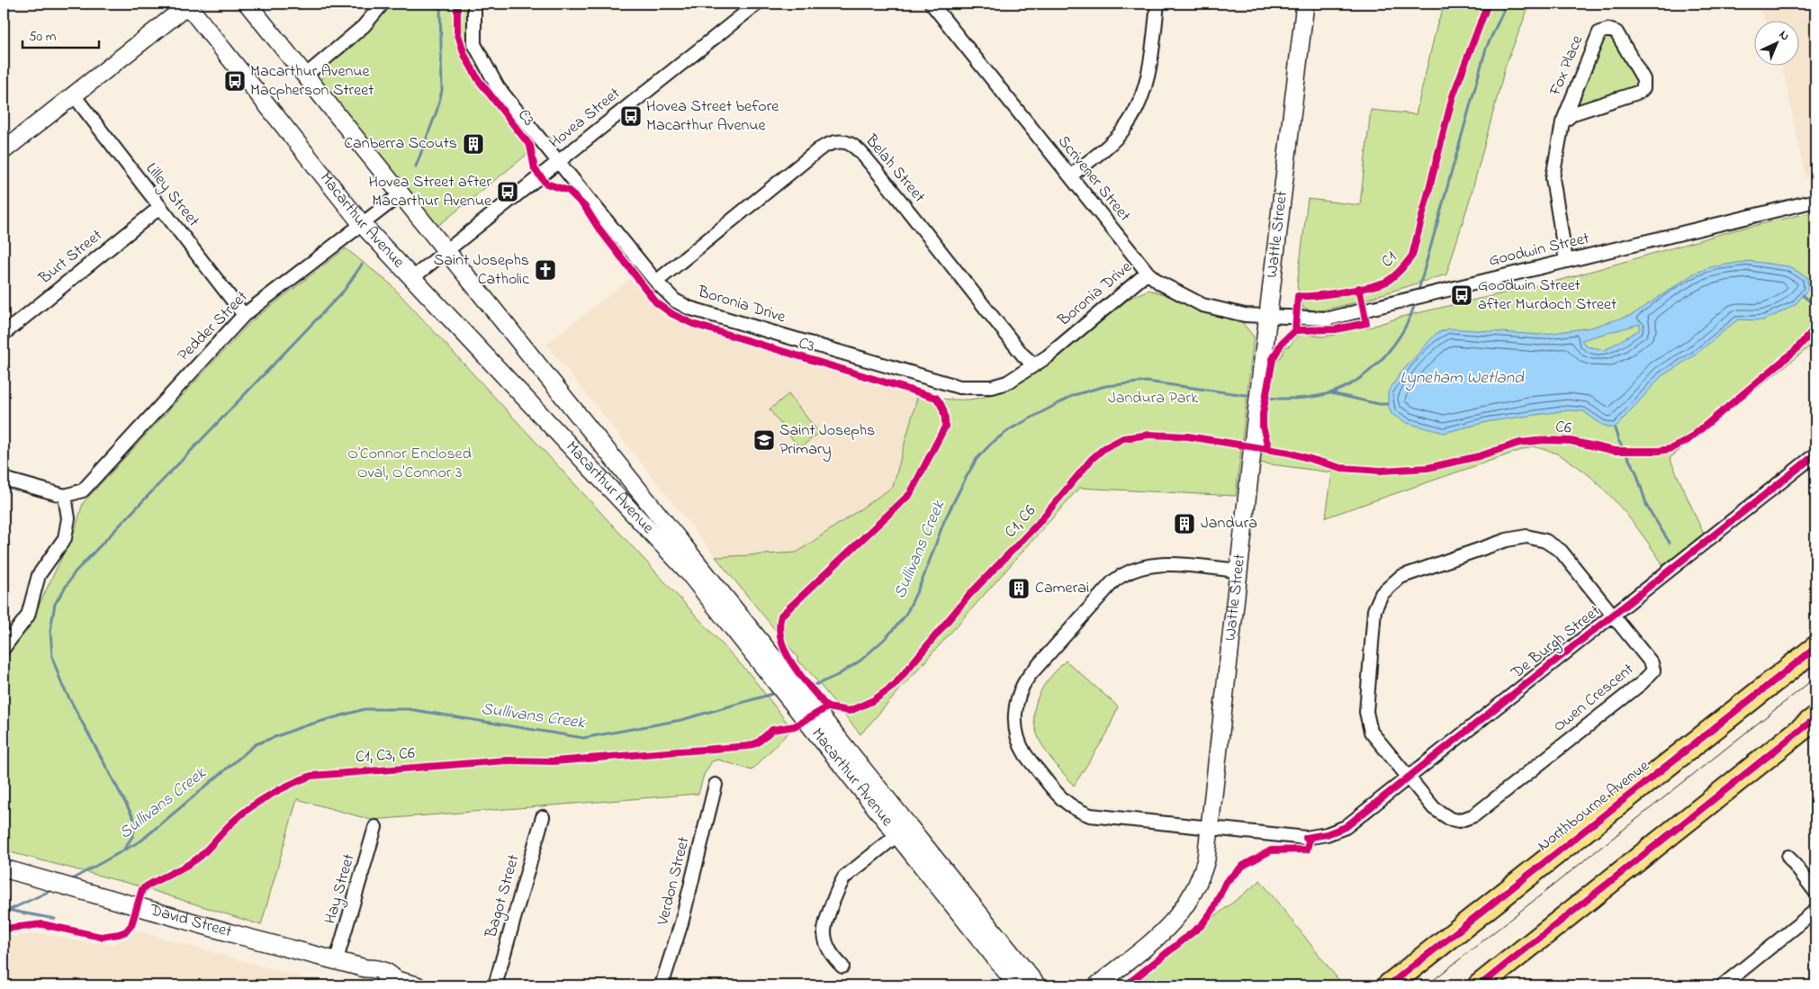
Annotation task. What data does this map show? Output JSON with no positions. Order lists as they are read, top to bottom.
{
  "streets": {
    "highway": ["Northbourne Avenue"],
    "main road": ["Macarthur Avenue", "Wattle Street", "David Street"],
    "street": [
      "Fox Place",
      "Hovea Street",
      "Belah Street",
      "Scrivener Street",
      "Lilley Street",
      "Goodwin Street",
      "Burt Street",
      "Boronia Drive",
      "Pedder Street",
      "De Burgh Street",
      "Owen Crescent",
      "Verdon Street",
      "Hay Street",
      "Bagot Street"
    ],
    "cycle path": [
      "C3",
      "C1",
      "C6",
      "C1, C3, C6"
    ]
  },
  "crossings": [
    ["Fox Place", "Goodwin Street"],
    ["Hovea Street", "Macarthur Avenue"],
    ["Hovea Street", "Boronia Drive"],
    ["Belah Street", "Boronia Drive"],
    ["Scrivener Street", "Wattle Street"],
    ["Scrivener Street", "Goodwin Street"],
    ["Scrivener Street", "Boronia Drive"],
    ["Lilley Street", "Burt Street"],
    ["Lilley Street", "Pedder Street"],
    ["Macarthur Avenue", "Pedder Street"],
    ["Wattle Street", "Goodwin Street"],
    ["Wattle Street", "De Burgh Street"],
    ["De Burgh Street", "Owen Crescent"],
    ["Hay Street", "David Street"]
  ],
  "water": ["Lyneham Wetland", "Sullivans Creek"],
  "parks": ["Jandura Park", "O'Connor Enclosed Oval, O'Connor 3"],
  "places": {
    "bus stop": [
      "Macarthur Avenue Macpherson Street",
      "Hovea Street before Macarthur Avenue",
      "Hovea Street after Macarthur Avenue",
      "Goodwin Street after Murdoch Street"
    ],
    "building": ["Canberra Scouts", "Jandura", "Camerai"],
    "church": ["Saint Josephs Catholic"],
    "school or university": ["Saint Josephs Primary"]
  },
  "scale_bar": "50 m",
  "north": "top right"
}
